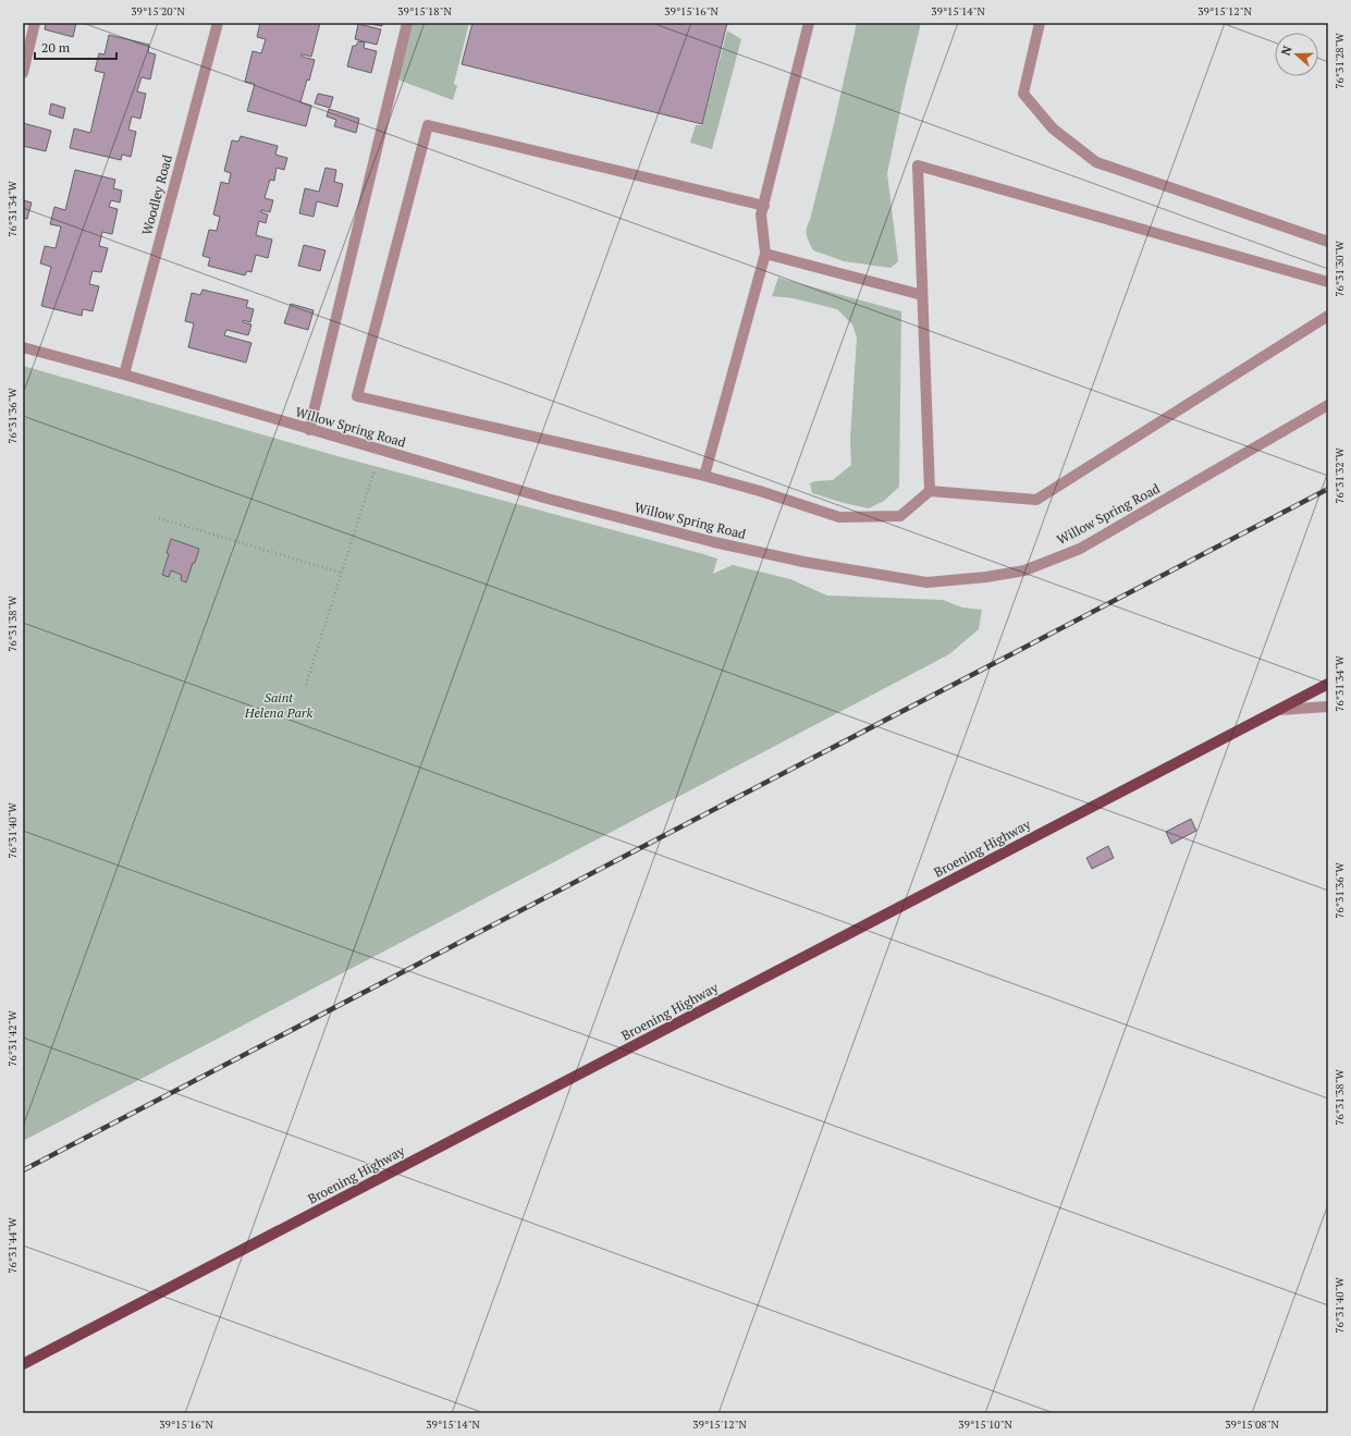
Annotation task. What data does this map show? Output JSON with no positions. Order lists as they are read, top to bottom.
{
  "streets": {
    "main road": ["Broening Highway"],
    "street": ["Woodley Road", "Willow Spring Road"]
  },
  "crossings": [
    ["Woodley Road", "Willow Spring Road"]
  ],
  "parks": ["Saint Helena Park"],
  "scale_bar": "20 m",
  "north": "left",
  "coordinates": [
    "39°15'20\"N",
    "39°15'18\"N",
    "39°15'16\"N",
    "39°15'14\"N",
    "39°15'12\"N",
    "76°31'28\"W",
    "76°31'34\"W",
    "76°31'30\"W",
    "76°31'36\"W",
    "76°31'32\"W",
    "76°31'38\"W",
    "76°31'40\"W",
    "76°31'42\"W",
    "76°31'44\"W",
    "39°15'10\"N",
    "39°15'08\"N"
  ]
}
